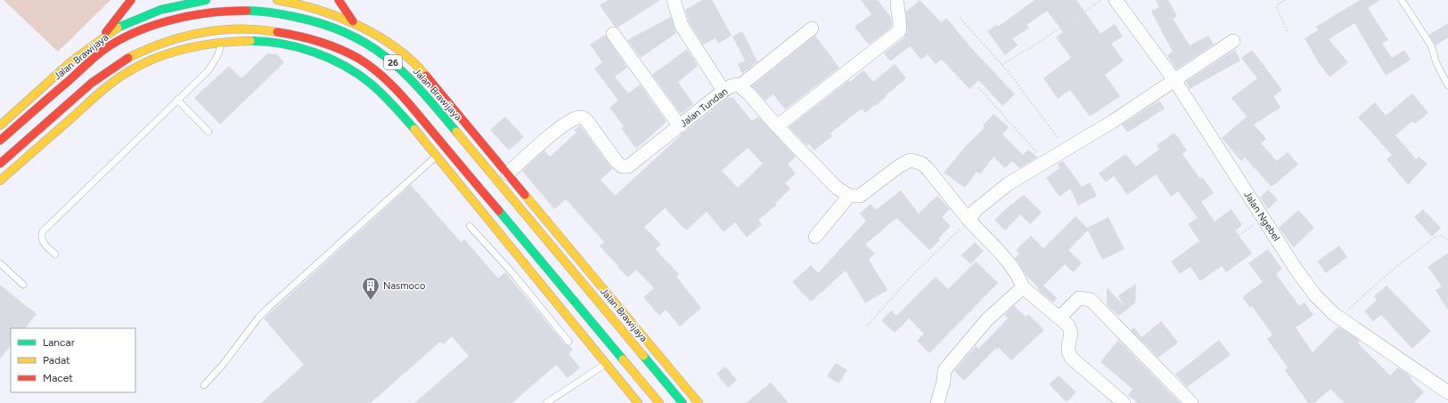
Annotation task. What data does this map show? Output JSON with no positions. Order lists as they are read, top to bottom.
{
  "streets": {
    "main road": ["Jalan Brawijaya", "26"],
    "street": ["Jalan Tundan", "Jalan Ngebel"]
  },
  "places": {
    "building": ["Nasmoco"]
  },
  "legend": ["Lancar", "Padat", "Macet"]
}
